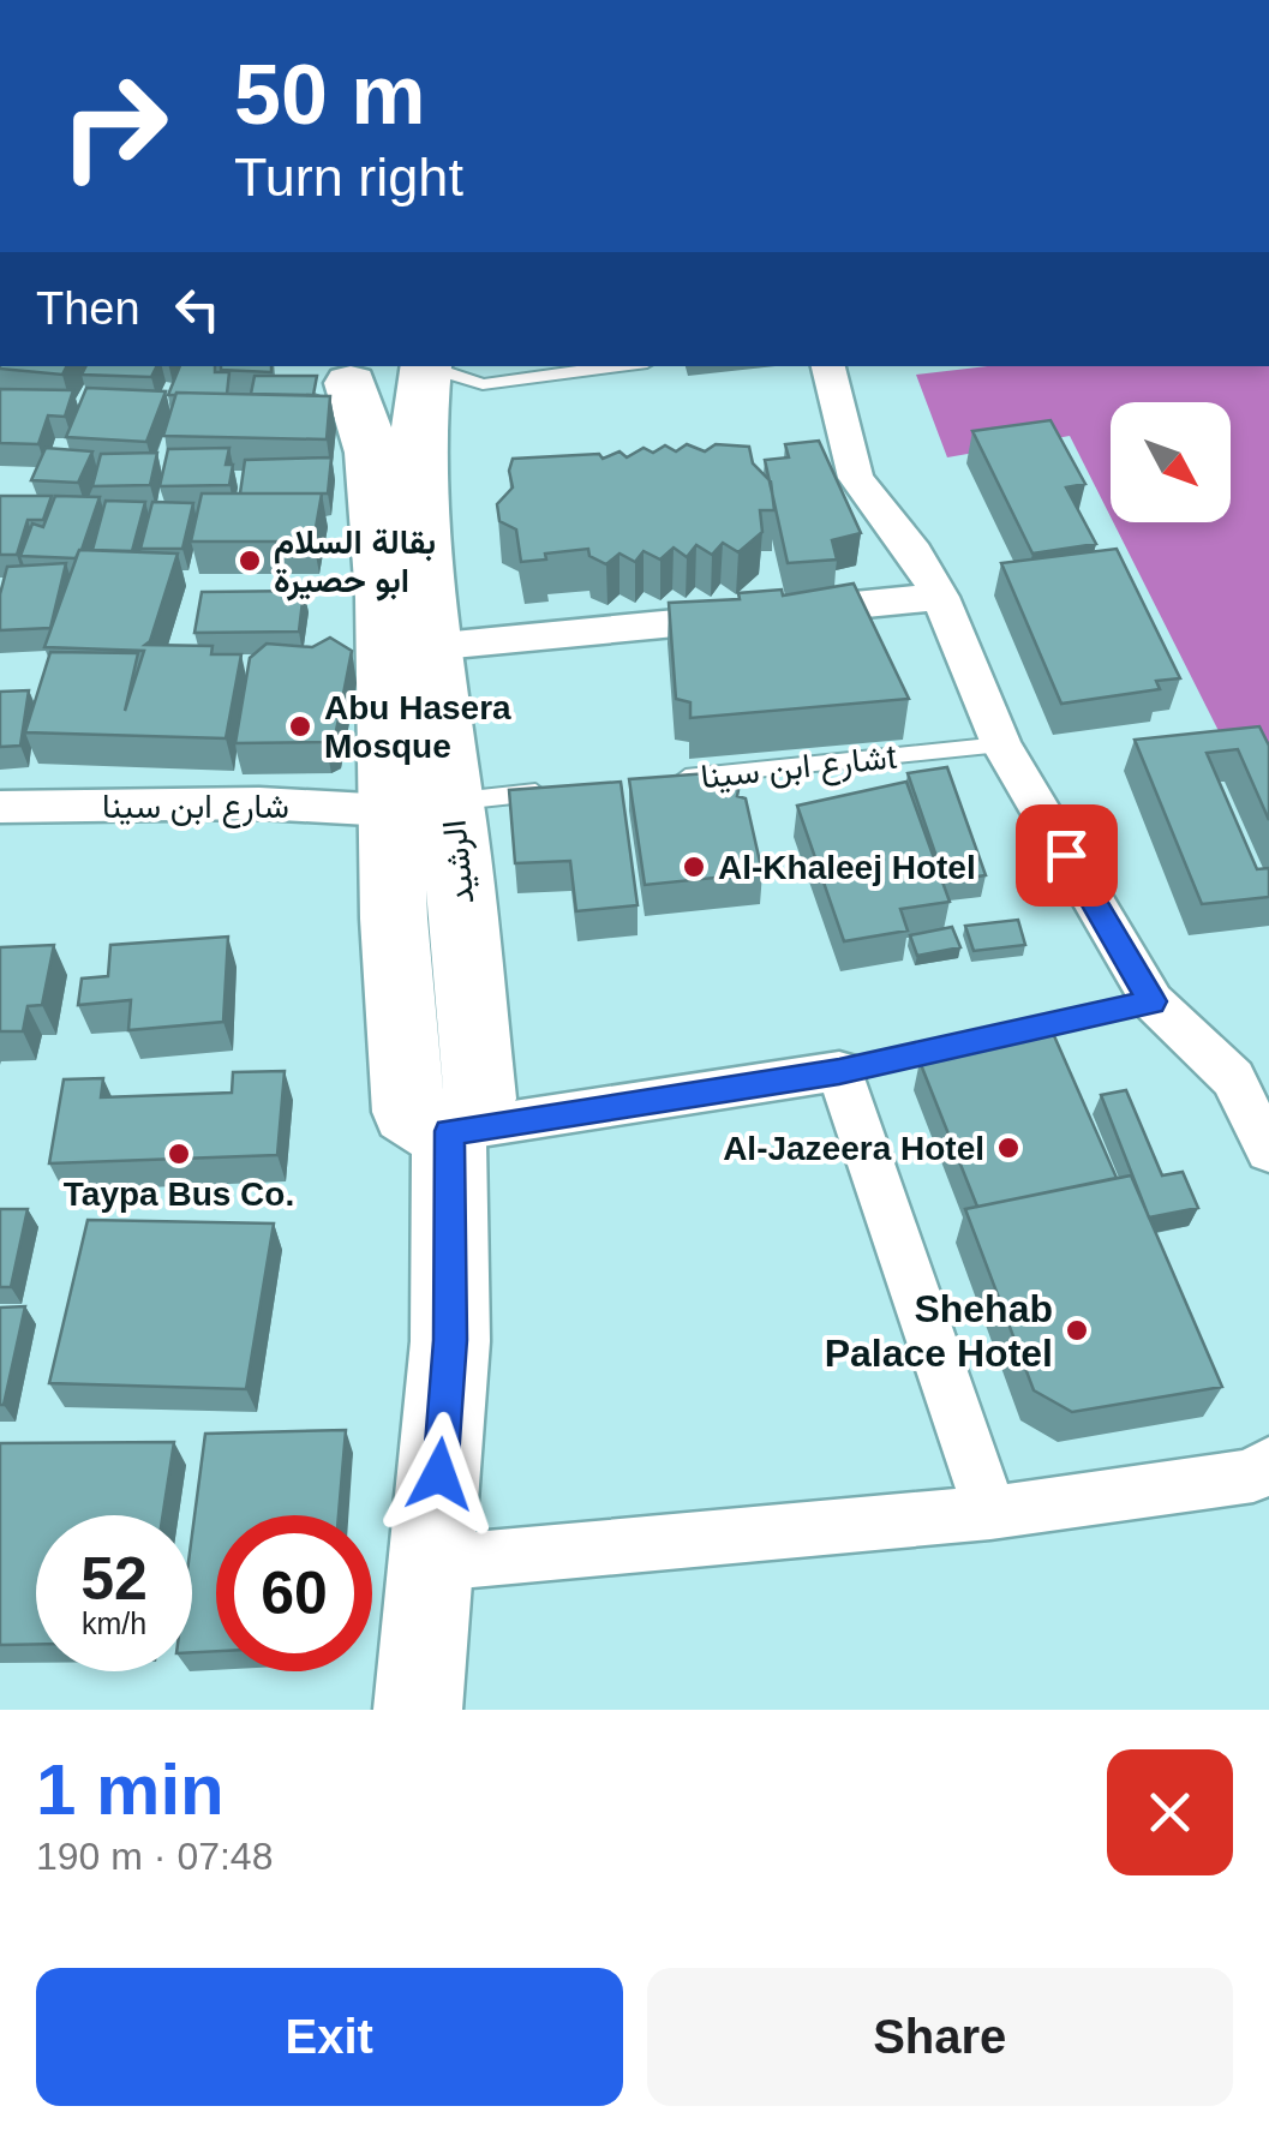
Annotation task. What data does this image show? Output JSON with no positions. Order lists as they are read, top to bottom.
{
  "streets": {
    "main road": ["الرشيد"],
    "street": ["شارع ابن سينا"],
    "lane": ["شارع ابن سيناt"]
  },
  "crossings": [
    ["شارع ابن سينا", "الرشيد"]
  ],
  "places": [
    "بقالة السلام ابو حصيرة",
    "Abu Hasera Mosque",
    "Al-Khaleej Hotel",
    "Al-Jazeera Hotel",
    "Taypa Bus Co.",
    "Shehab Palace Hotel"
  ],
  "north": "bottom right",
  "page": {
    "turn": ["50 m", "Turn right"],
    "then": "Then",
    "speed": "52 km/h",
    "limit": "60",
    "heading": ["1 min", "190 m · 07:48"],
    "buttons": ["Exit", "Share"]
  }
}
